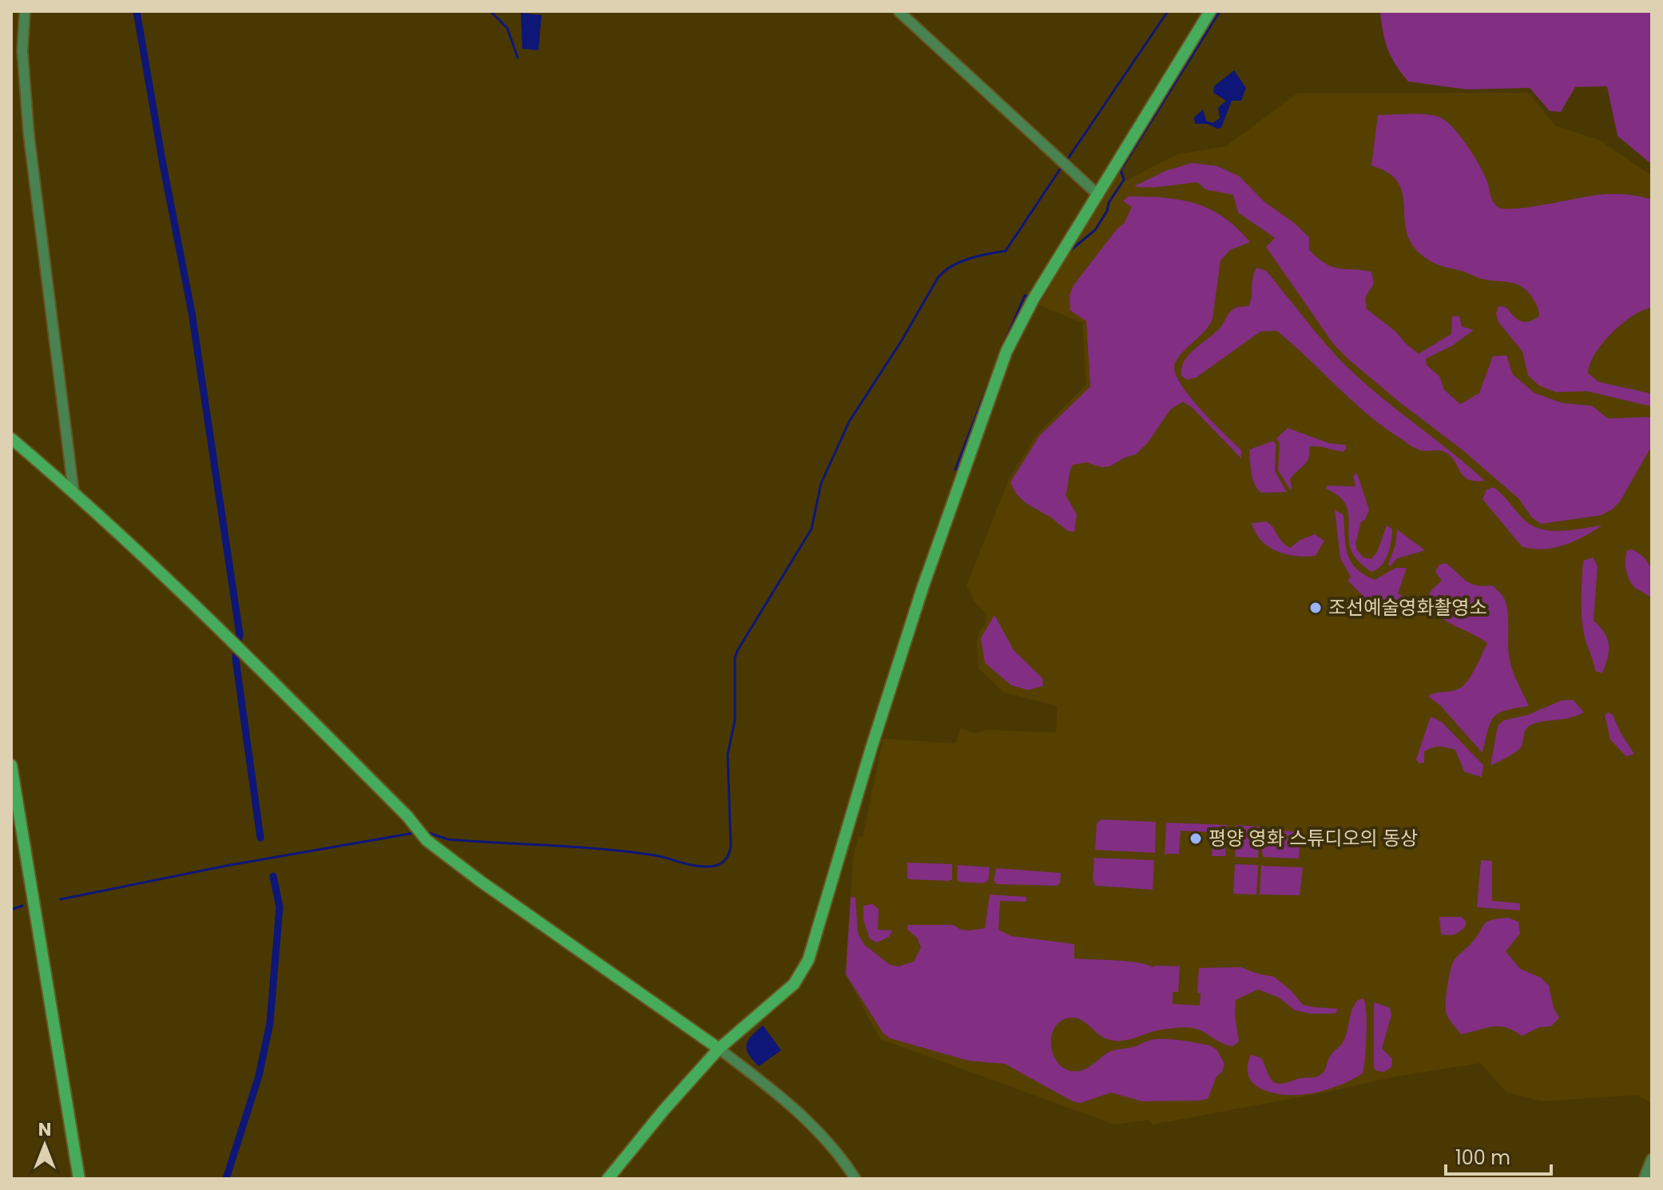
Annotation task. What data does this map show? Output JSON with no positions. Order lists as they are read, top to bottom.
{
  "places": ["조선예술영화촬영소", "평양 영화 스튜디오의 동상"],
  "scale_bar": "100 m",
  "north": "top"
}
